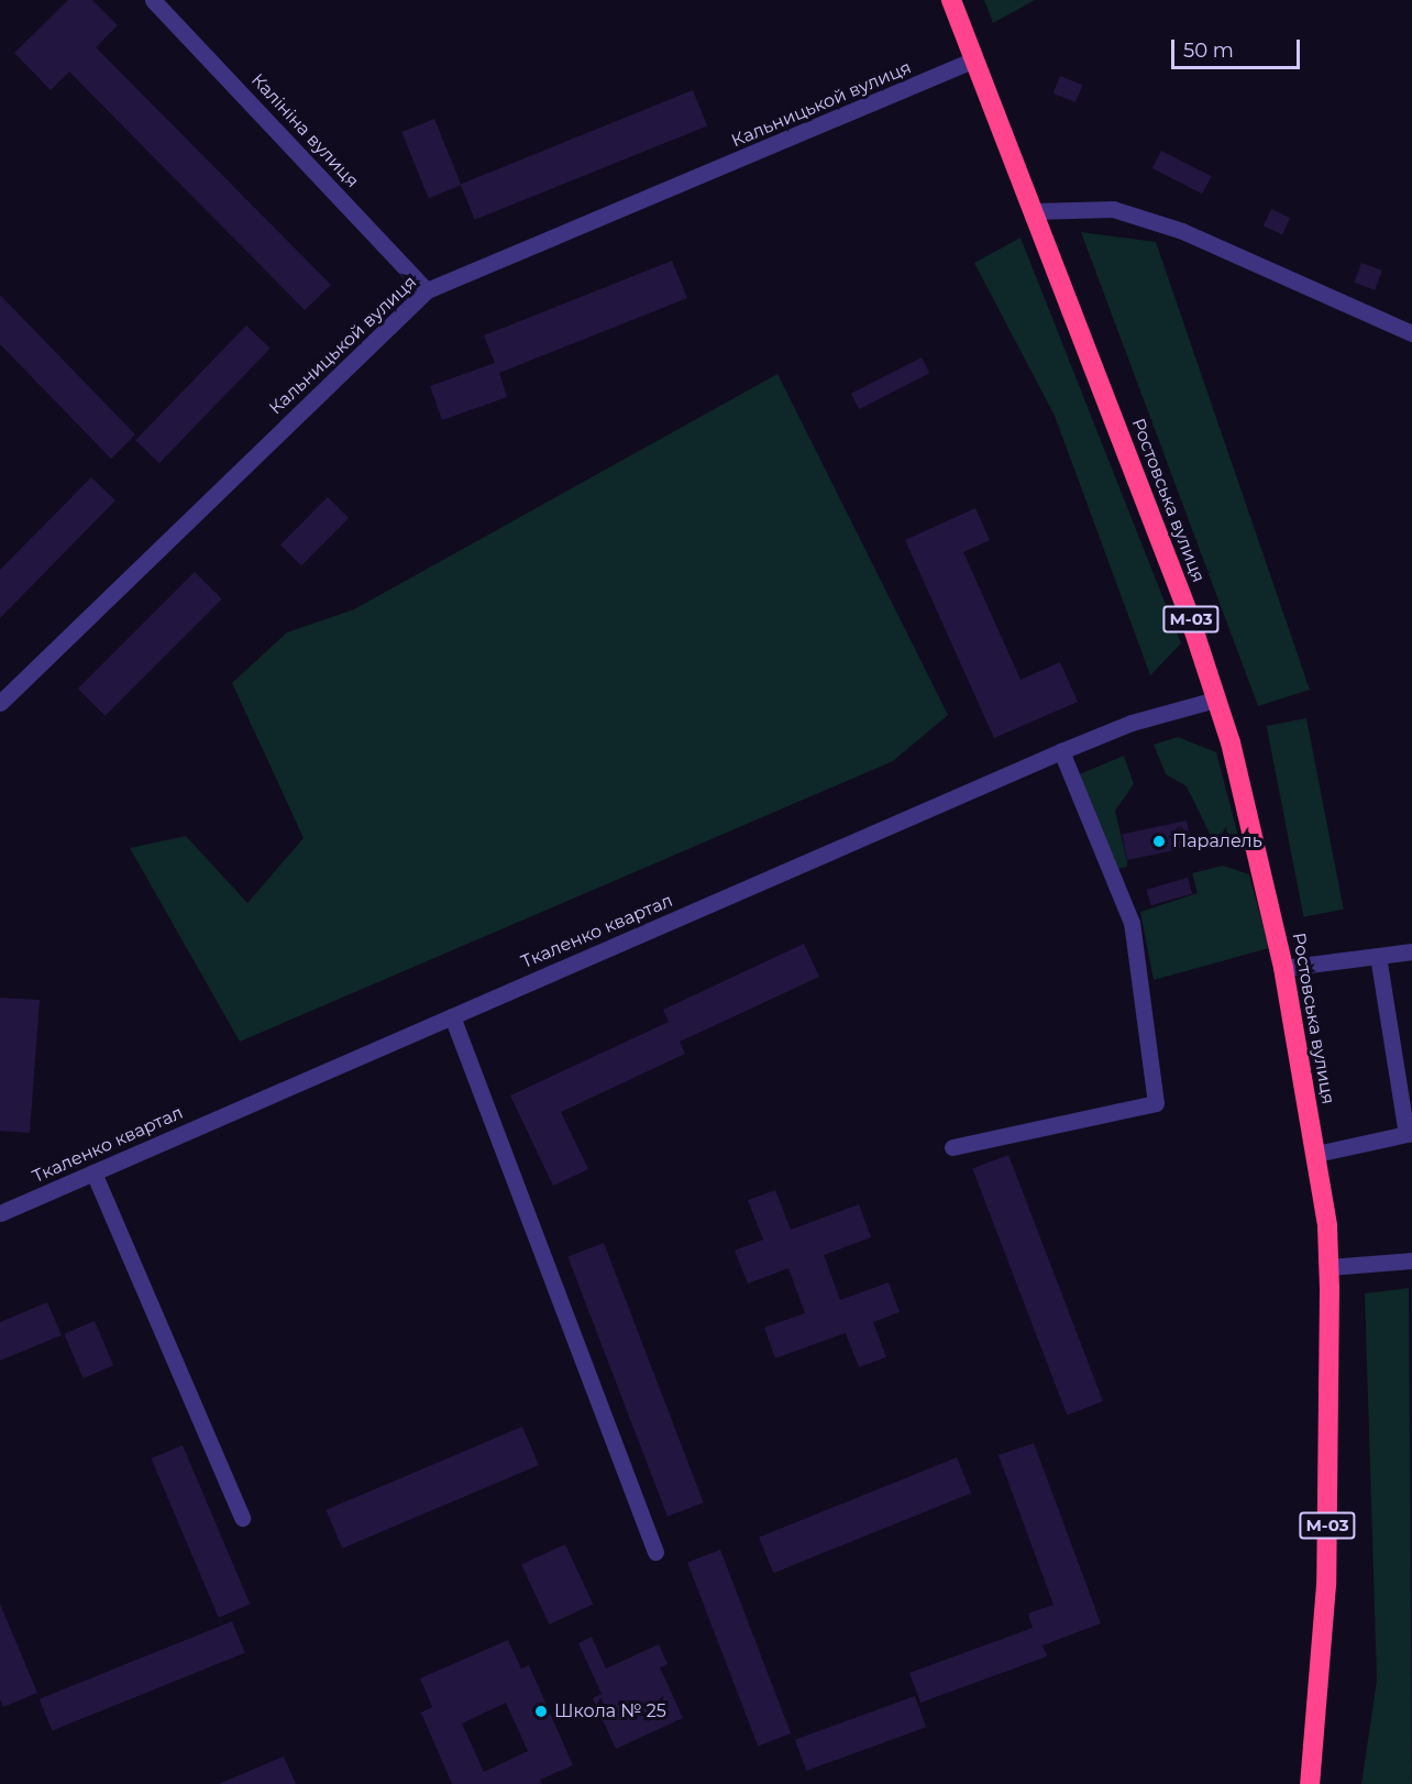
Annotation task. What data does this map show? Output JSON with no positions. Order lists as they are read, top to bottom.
{
  "streets": {
    "highway": ["Ростовська вулиця", "М-03"],
    "street": ["Кальницькой вулиця", "Калініна вулиця", "Ткаленко квартал"]
  },
  "crossings": [
    ["Кальницькой вулиця", "Калініна вулиця"],
    ["Кальницькой вулиця", "Ростовська вулиця"],
    ["Ростовська вулиця", "М-03"],
    ["Ростовська вулиця", "Ткаленко квартал"]
  ],
  "places": ["Паралель", "Школа № 25"],
  "scale_bar": "50 m"
}
